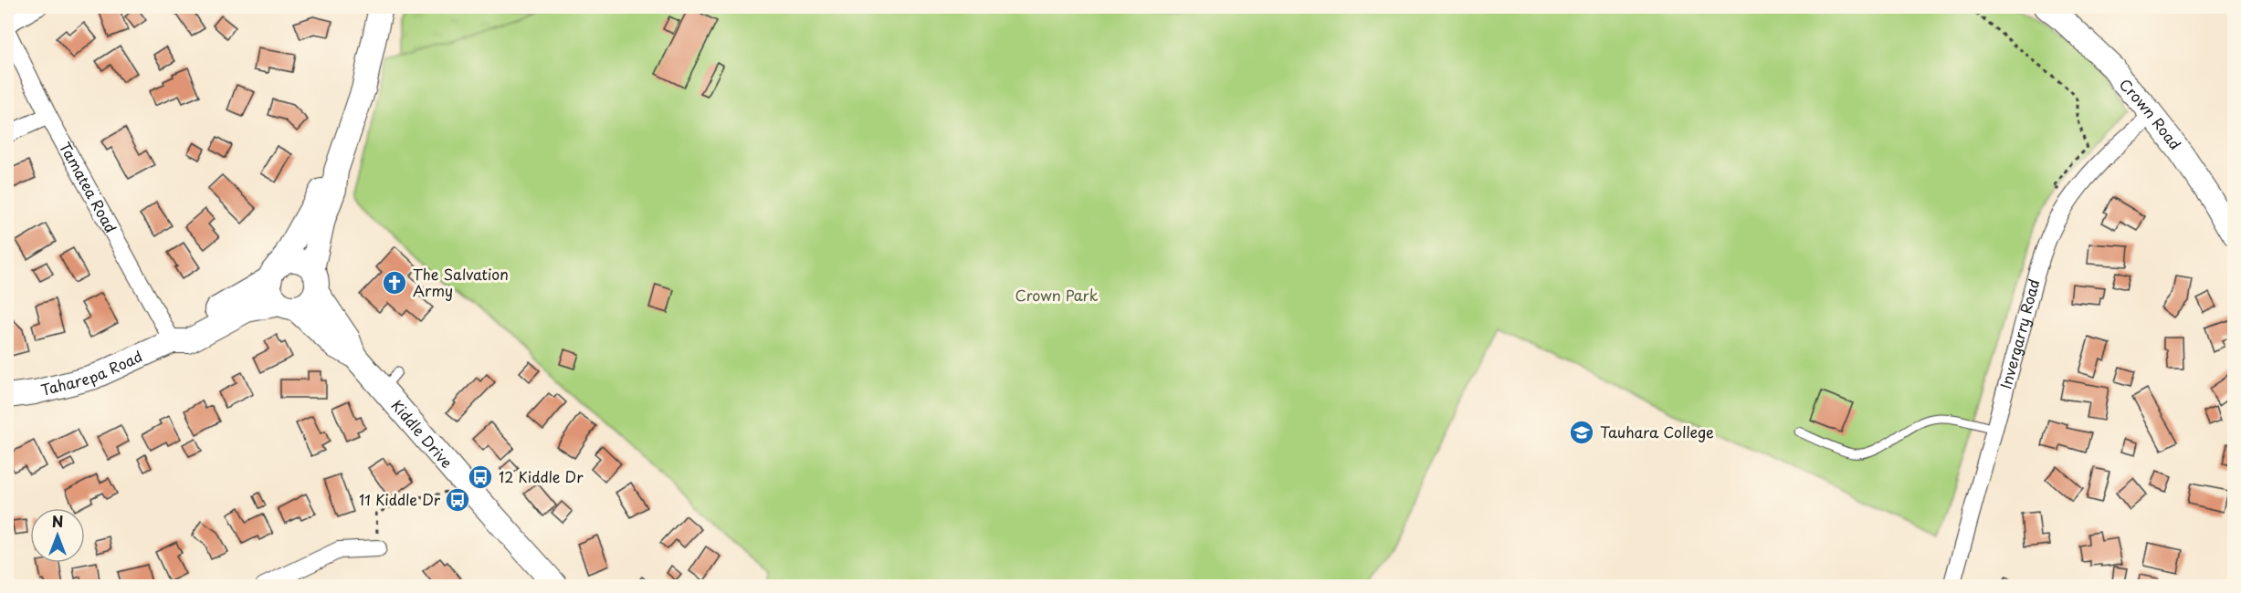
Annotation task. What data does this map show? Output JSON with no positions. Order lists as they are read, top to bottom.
{
  "streets": {
    "street": [
      "Crown Road",
      "Tamatea Road",
      "Invergarry Road",
      "Taharepa Road",
      "Kiddle Drive"
    ]
  },
  "crossings": [
    ["Crown Road", "Invergarry Road"],
    ["Tamatea Road", "Taharepa Road"],
    ["Taharepa Road", "Kiddle Drive"]
  ],
  "parks": ["Crown Park"],
  "places": {
    "church": ["The Salvation Army"],
    "school or university": ["Tauhara College"],
    "bus stop": ["12 Kiddle Dr", "11 Kiddle Dr"]
  },
  "north": "top"
}
